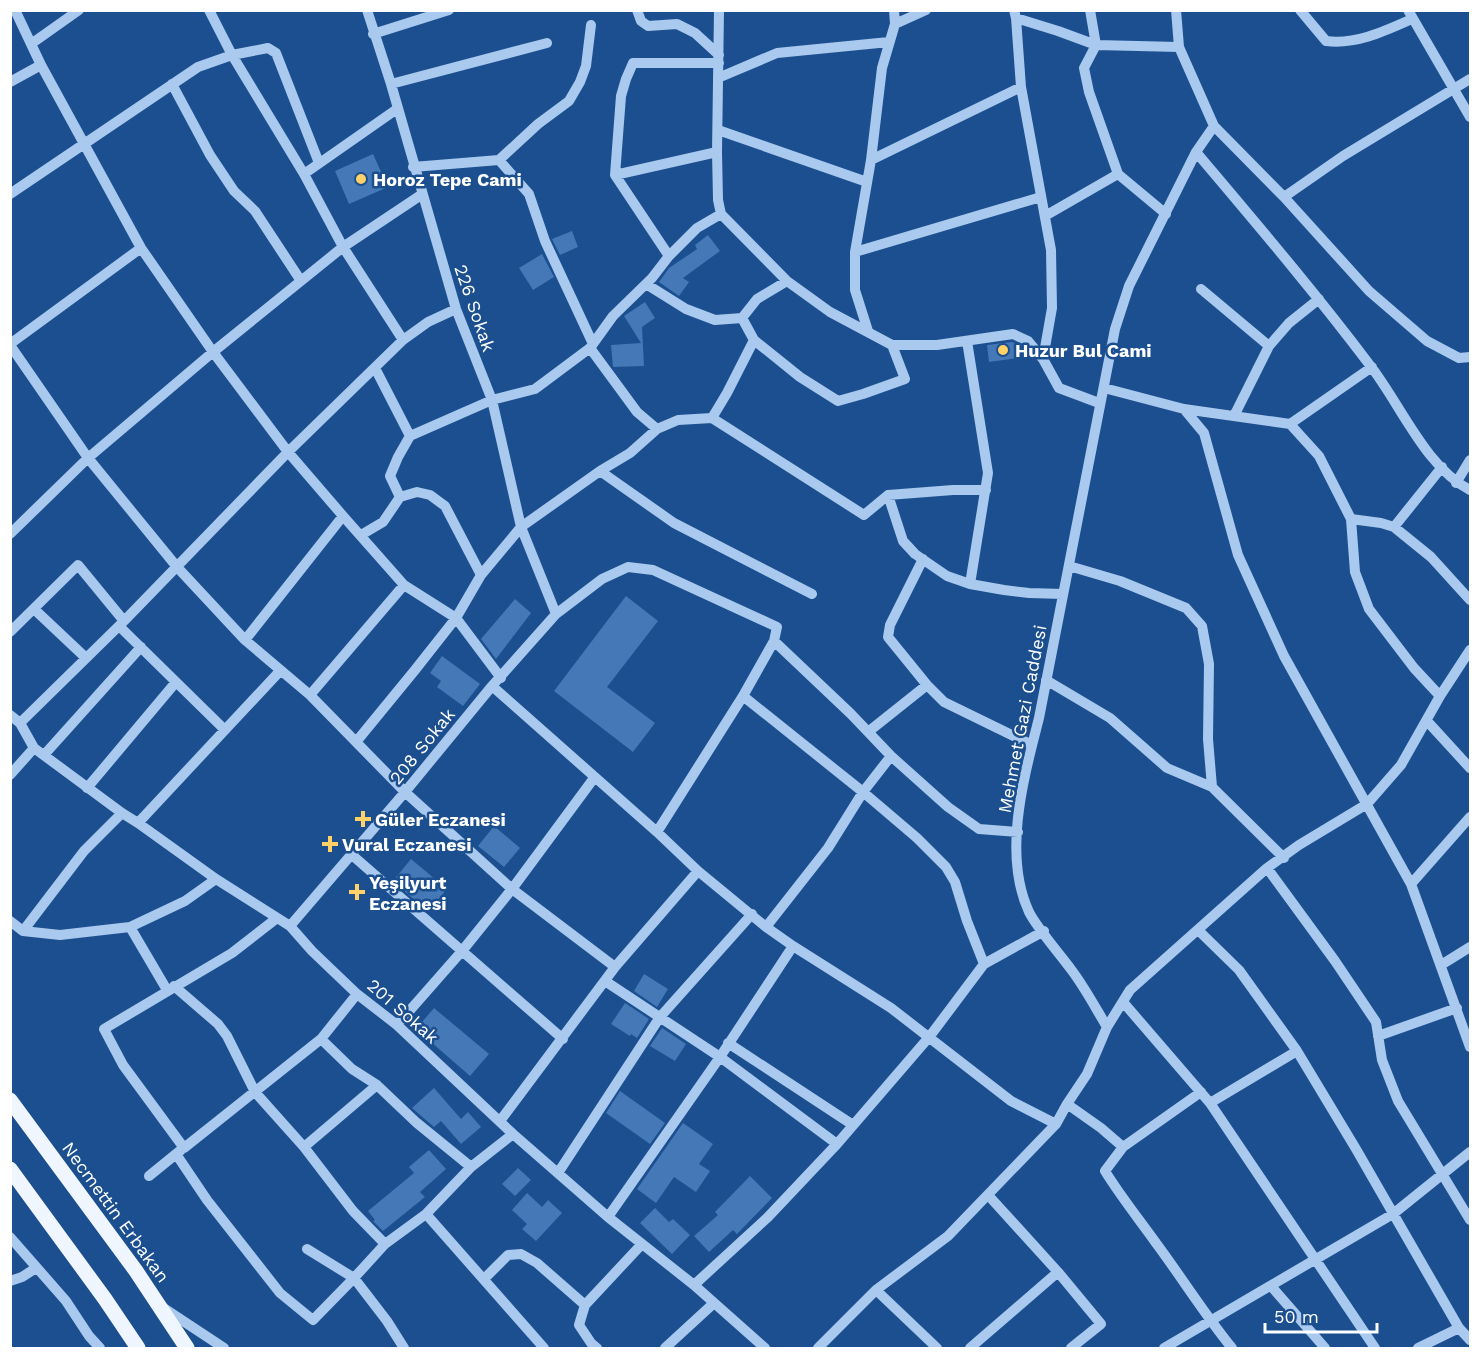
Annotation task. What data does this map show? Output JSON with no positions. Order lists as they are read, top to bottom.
{
  "streets": {
    "main road": ["Necmettin Erbakan"],
    "street": [
      "226 Sokak",
      "Mehmet Gazi Caddesi",
      "208 Sokak",
      "201 Sokak"
    ]
  },
  "crossings": [
    ["226 Sokak", "208 Sokak"],
    ["208 Sokak", "201 Sokak"]
  ],
  "places": {
    "other": ["Horoz Tepe Cami", "Huzur Bul Cami"],
    "health": ["Güler Eczanesi", "Vural Eczanesi", "Yeşilyurt Eczanesi"]
  },
  "scale_bar": "50 m"
}
